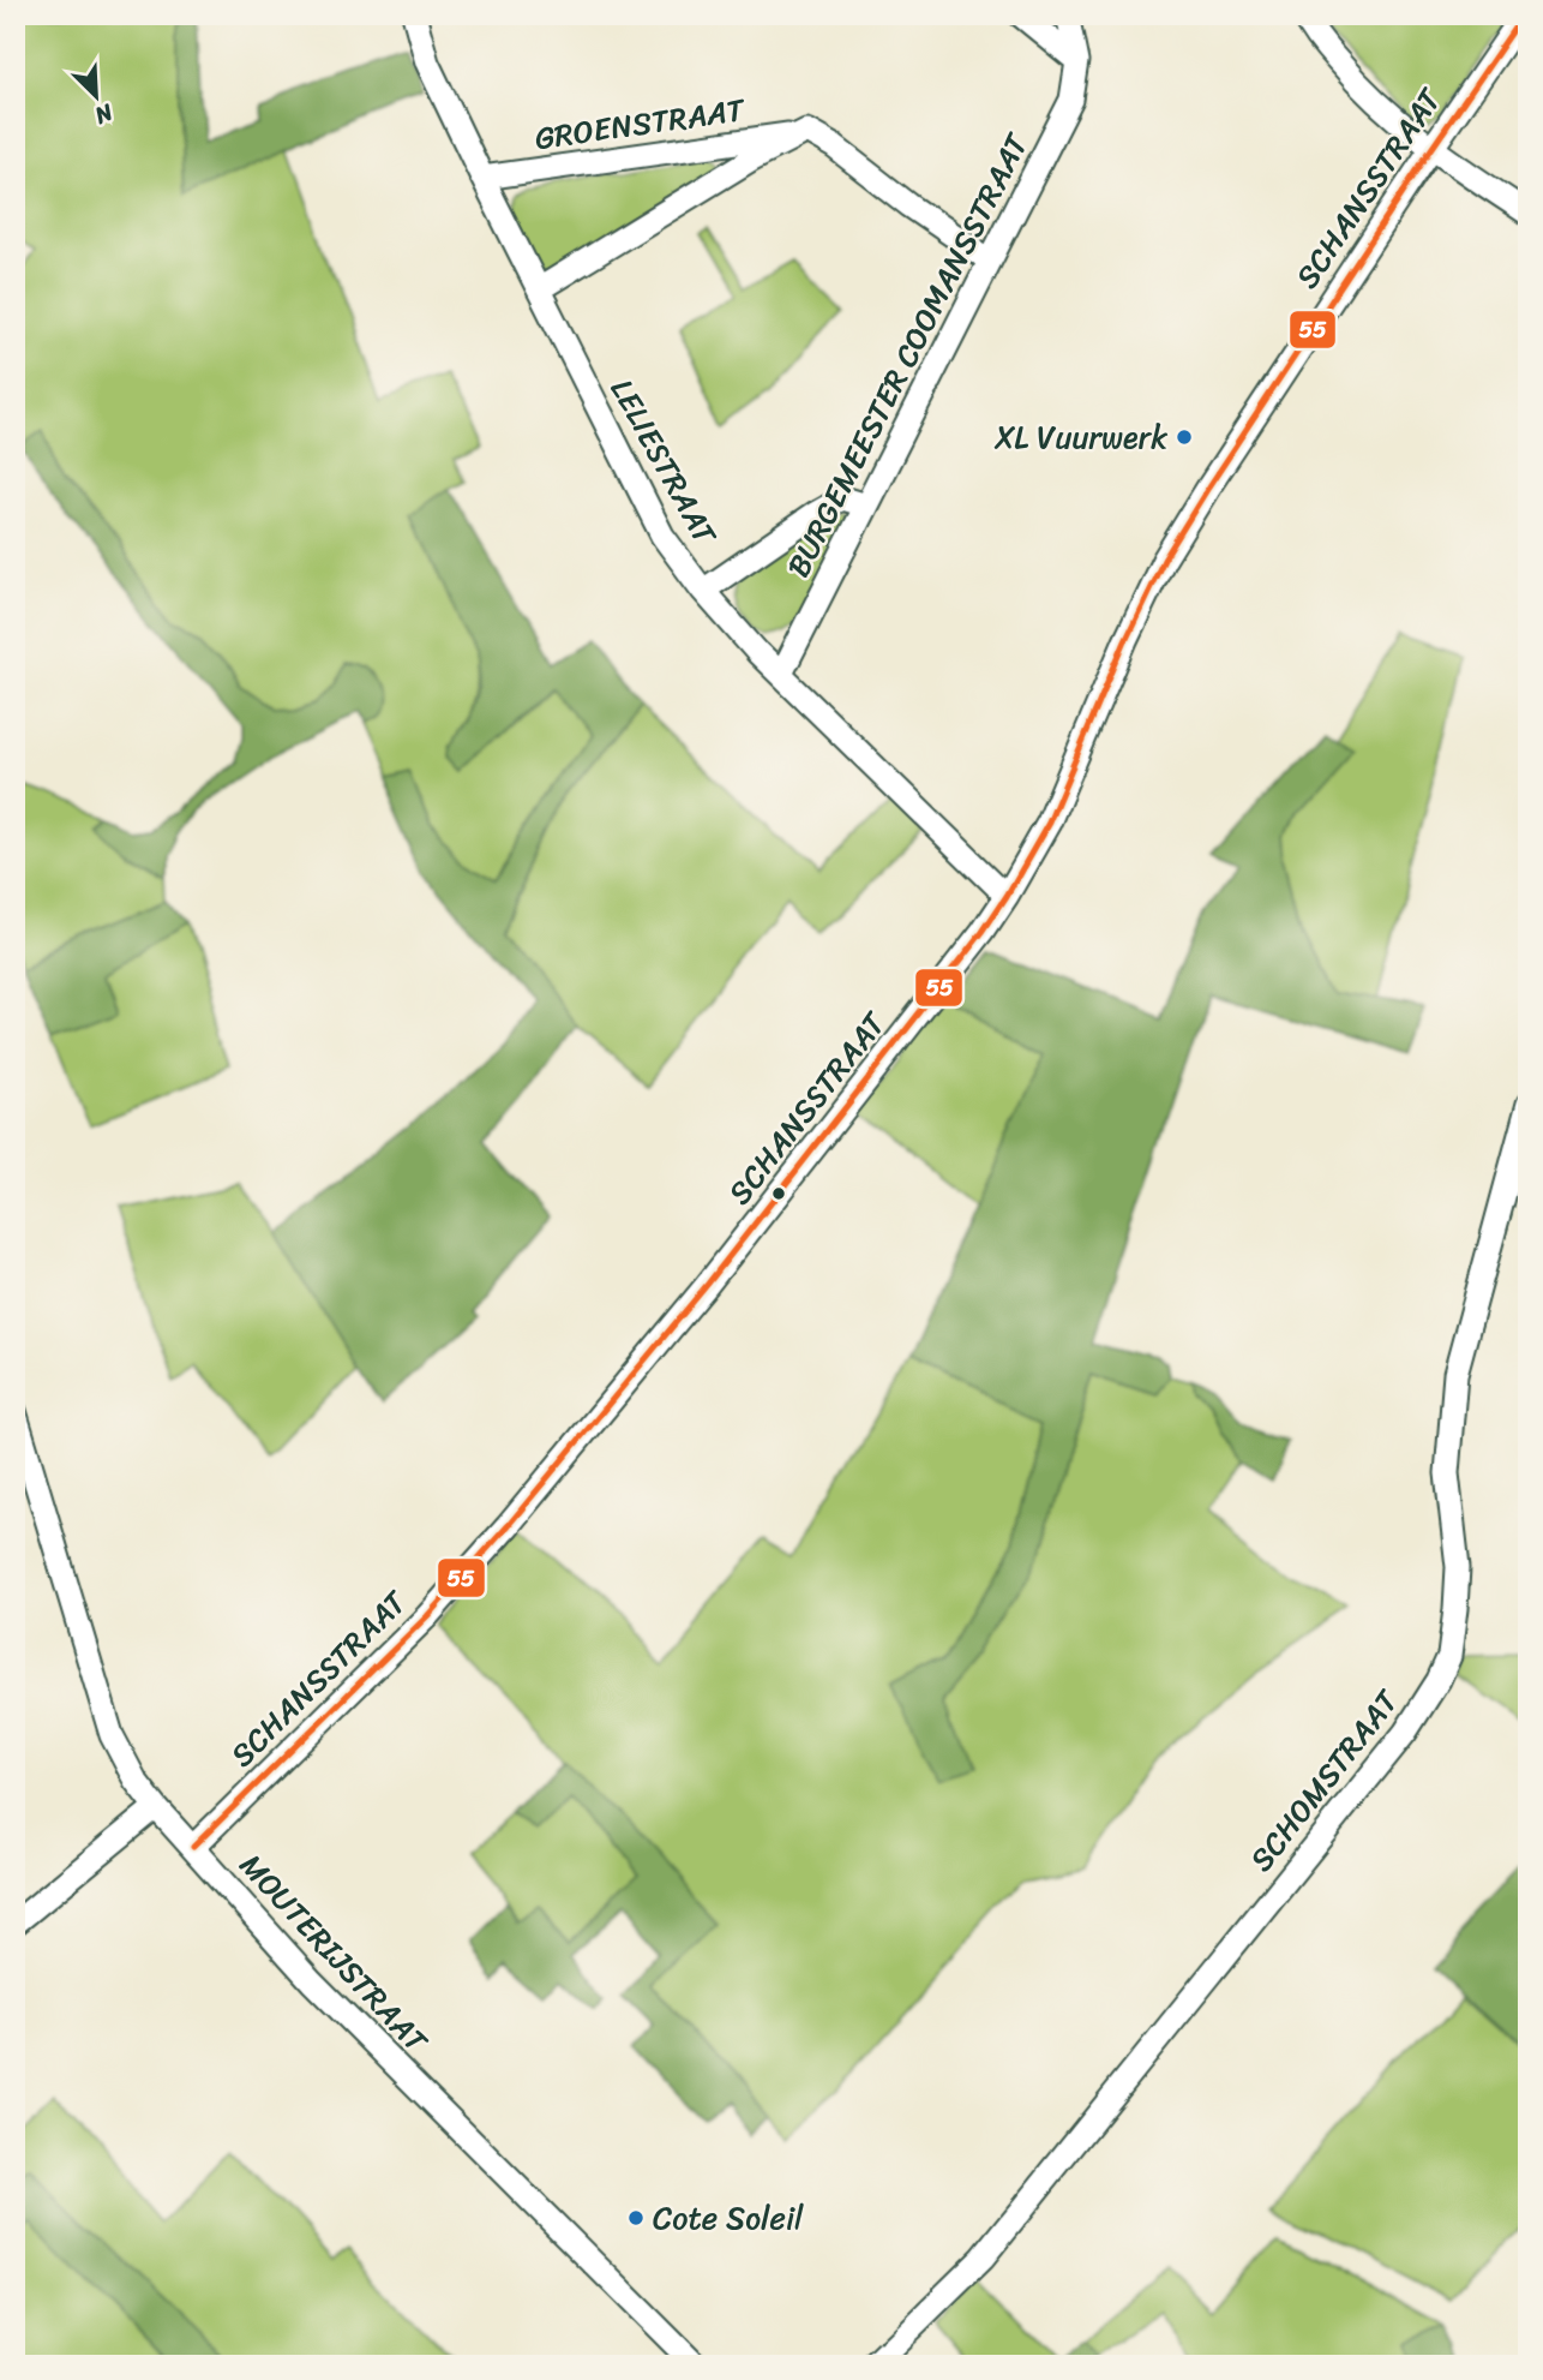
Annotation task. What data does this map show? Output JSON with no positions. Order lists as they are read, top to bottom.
{
  "streets": {
    "street": [
      "GROENSTRAAT",
      "SCHANSSTRAAT",
      "BURGEMEESTER COOMANSSTRAAT",
      "LELIESTRAAT",
      "SCHOMSTRAAT",
      "MOUTERIJSTRAAT"
    ]
  },
  "crossings": [
    ["GROENSTRAAT", "LELIESTRAAT"],
    ["SCHANSSTRAAT", "LELIESTRAAT"],
    ["SCHANSSTRAAT", "MOUTERIJSTRAAT"],
    ["BURGEMEESTER COOMANSSTRAAT", "LELIESTRAAT"]
  ],
  "places": ["XL Vuurwerk", "Cote Soleil"],
  "lines": ["transit line 55"],
  "north": "bottom right"
}
